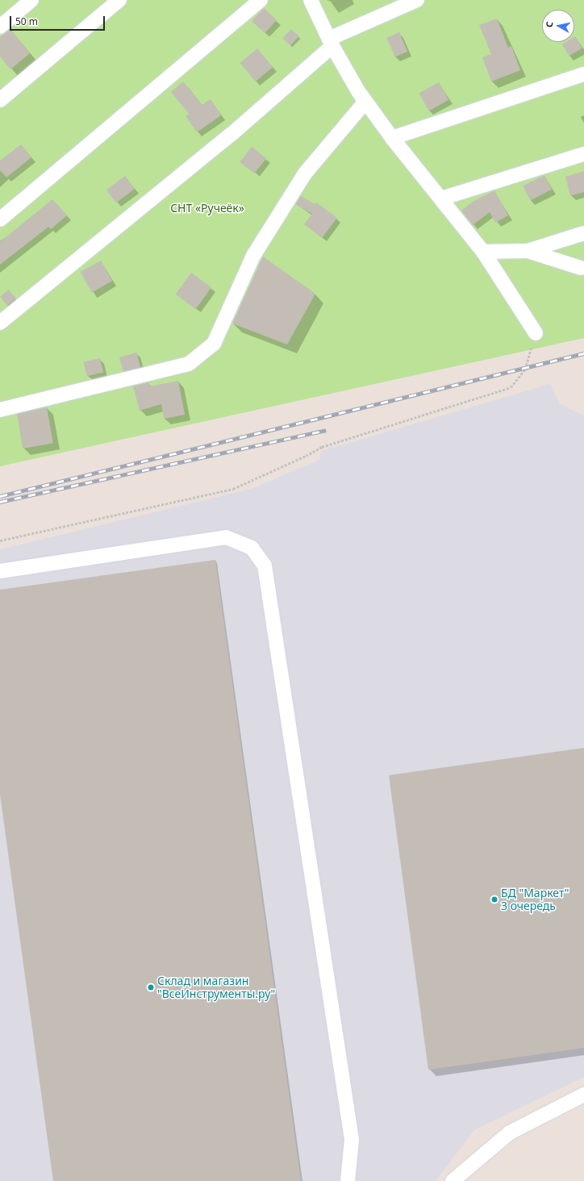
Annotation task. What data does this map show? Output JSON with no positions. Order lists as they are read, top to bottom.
{
  "parks": ["СНТ «Ручеёк»"],
  "places": ["БД \"Маркет\" 3 очередь", "Склад и магазин \"ВсеИнструменты.ру\""],
  "scale_bar": "50 m",
  "north": "left"
}
